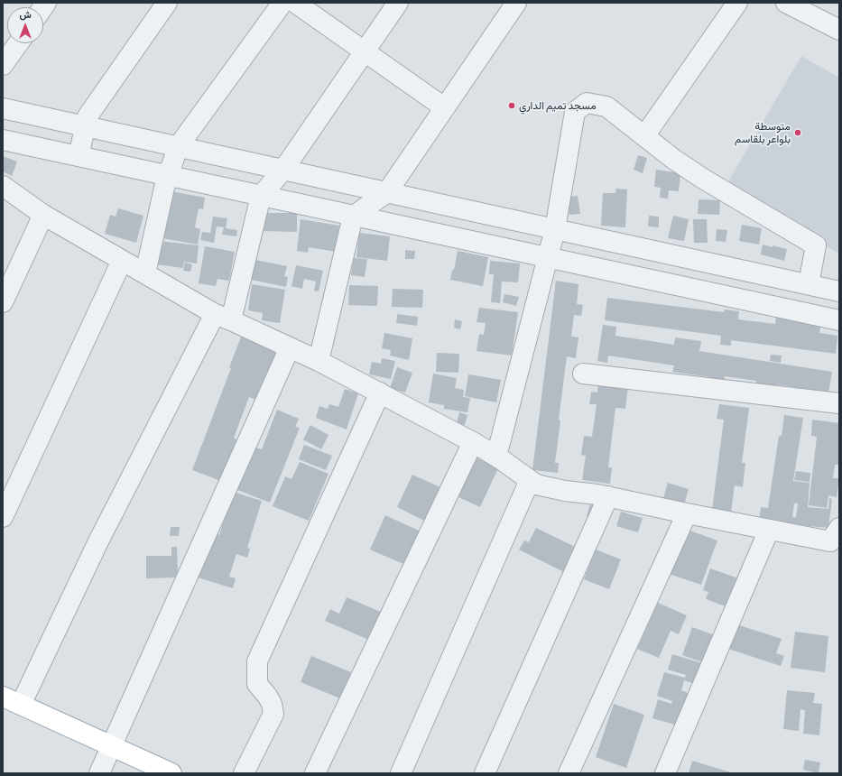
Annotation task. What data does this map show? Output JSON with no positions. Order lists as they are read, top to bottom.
{
  "places": ["مسجد تميم الداري", "متوسطة بلواعر بلقاسم"],
  "north": "top"
}
